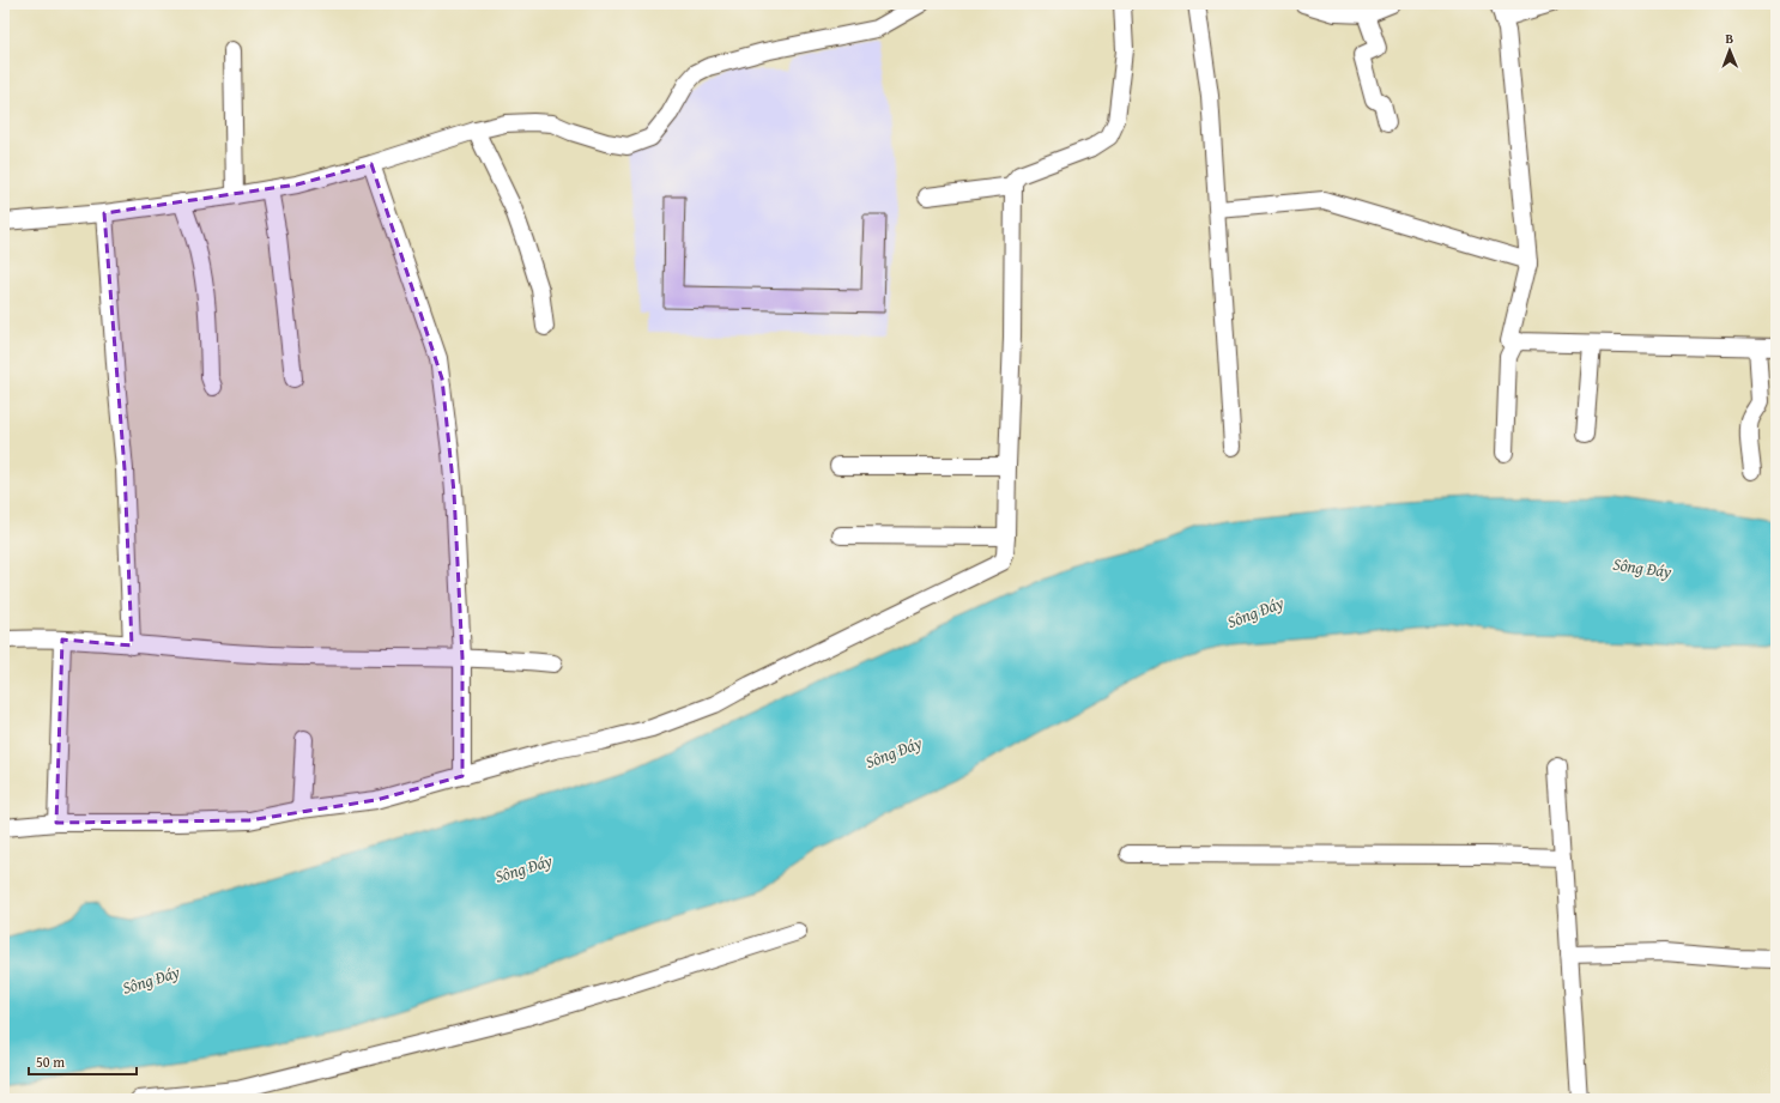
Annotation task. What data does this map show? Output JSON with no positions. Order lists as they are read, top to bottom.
{
  "water": ["Sông Đáy"],
  "scale_bar": "50 m",
  "north": "top"
}
